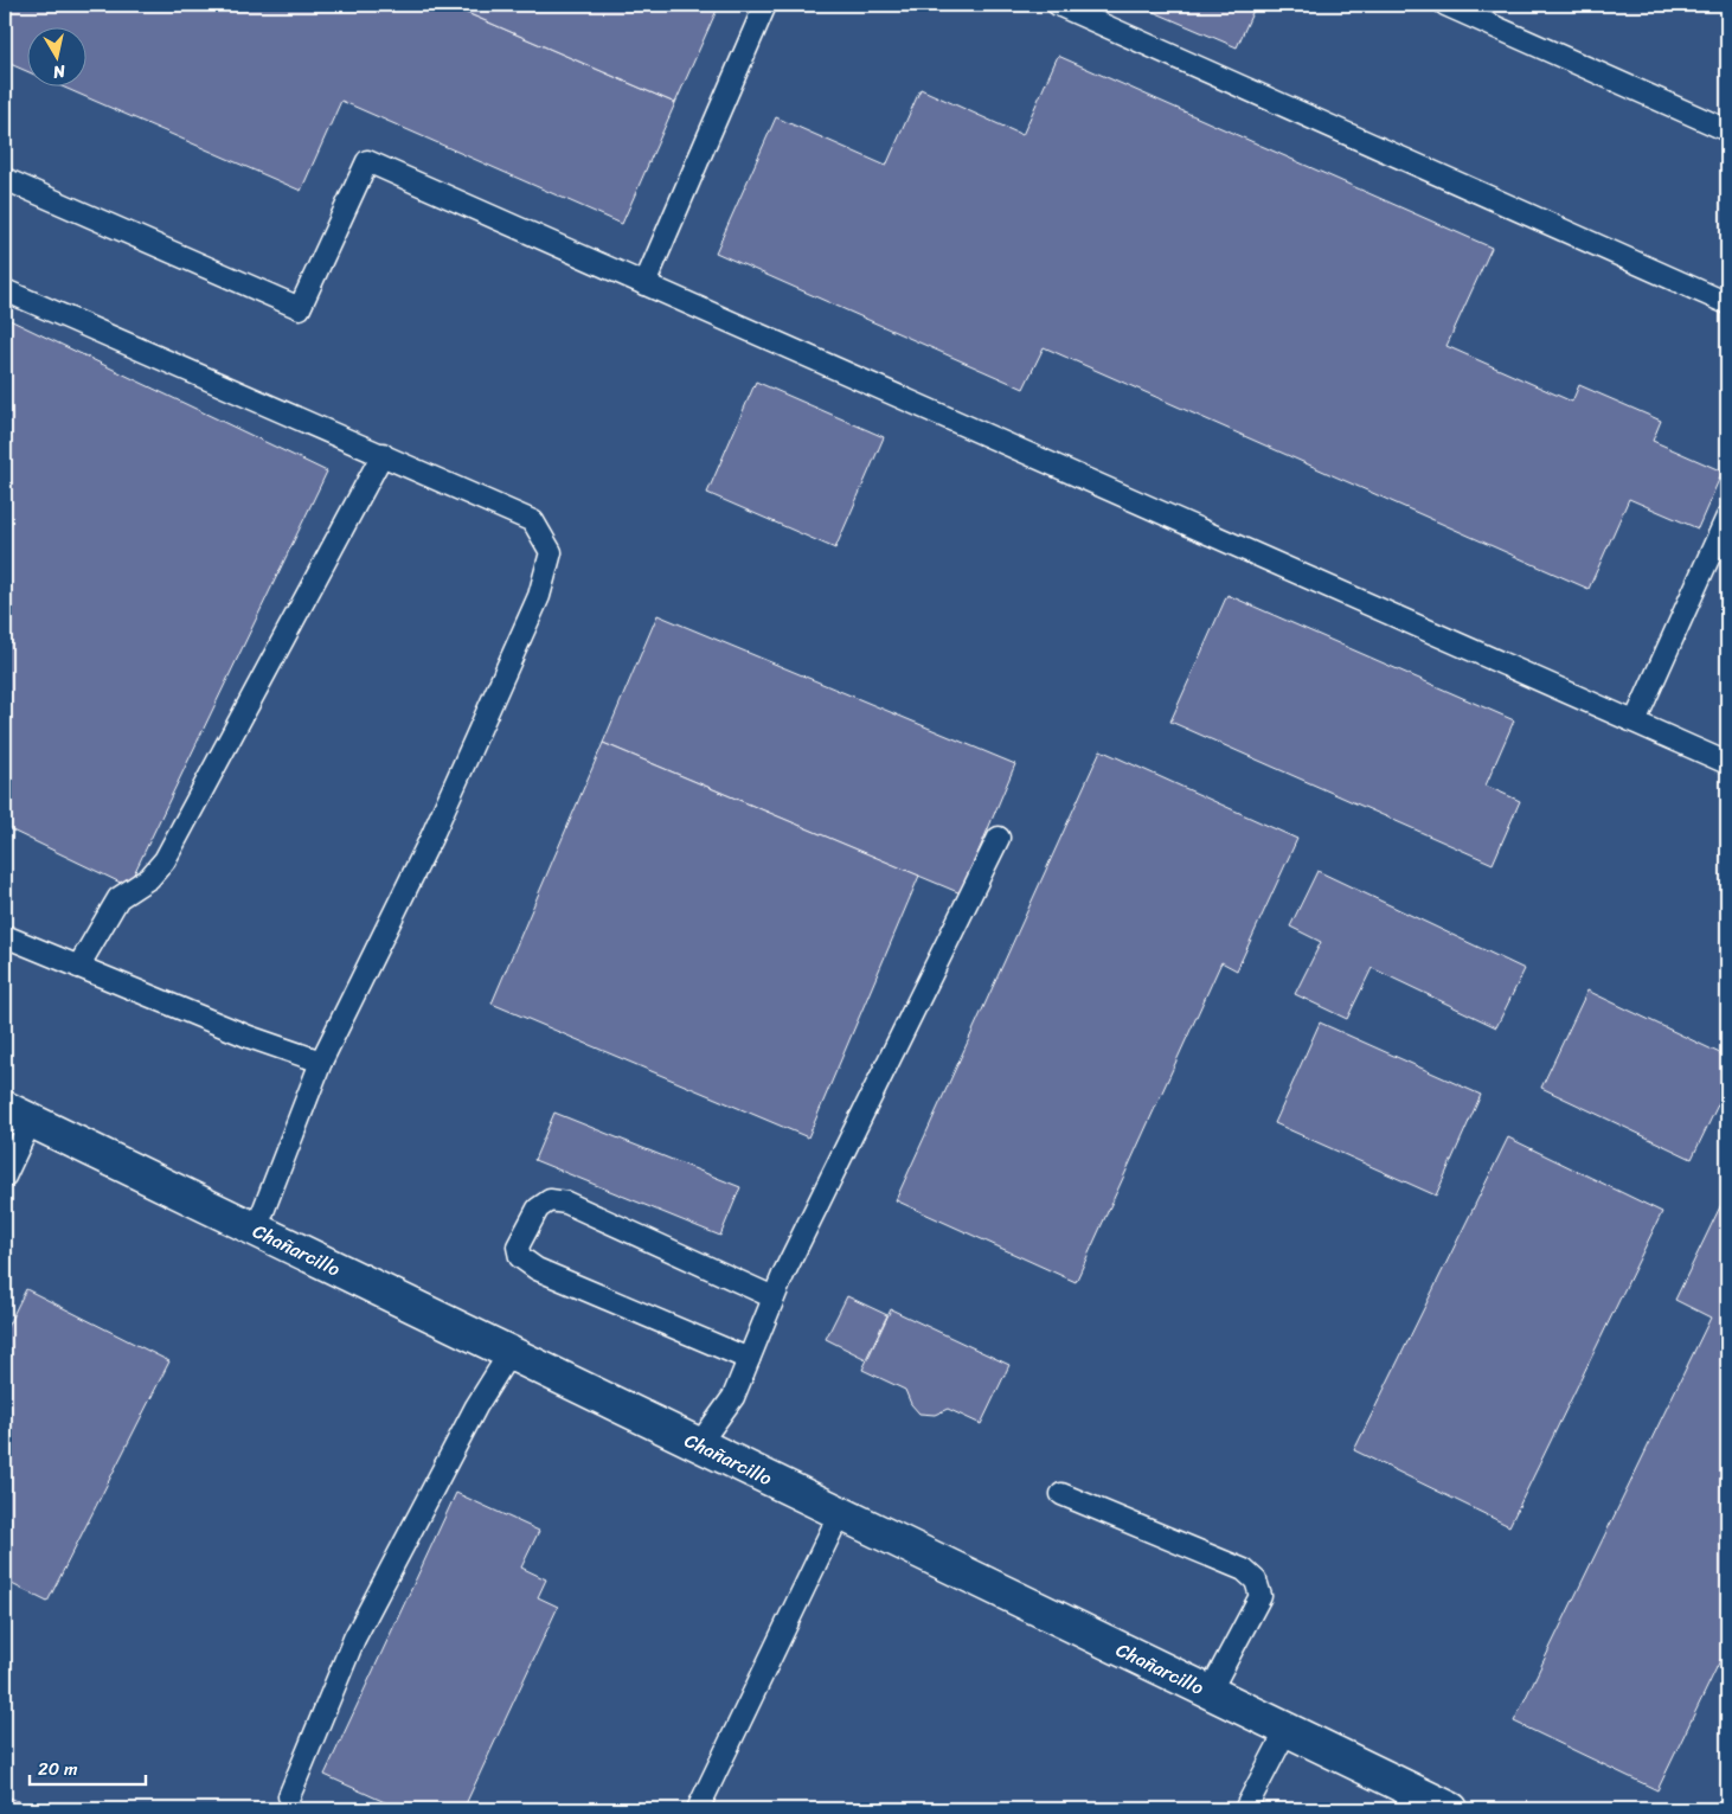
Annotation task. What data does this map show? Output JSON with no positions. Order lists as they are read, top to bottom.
{
  "streets": {
    "street": ["Chañarcillo"]
  },
  "scale_bar": "20 m",
  "north": "bottom"
}
